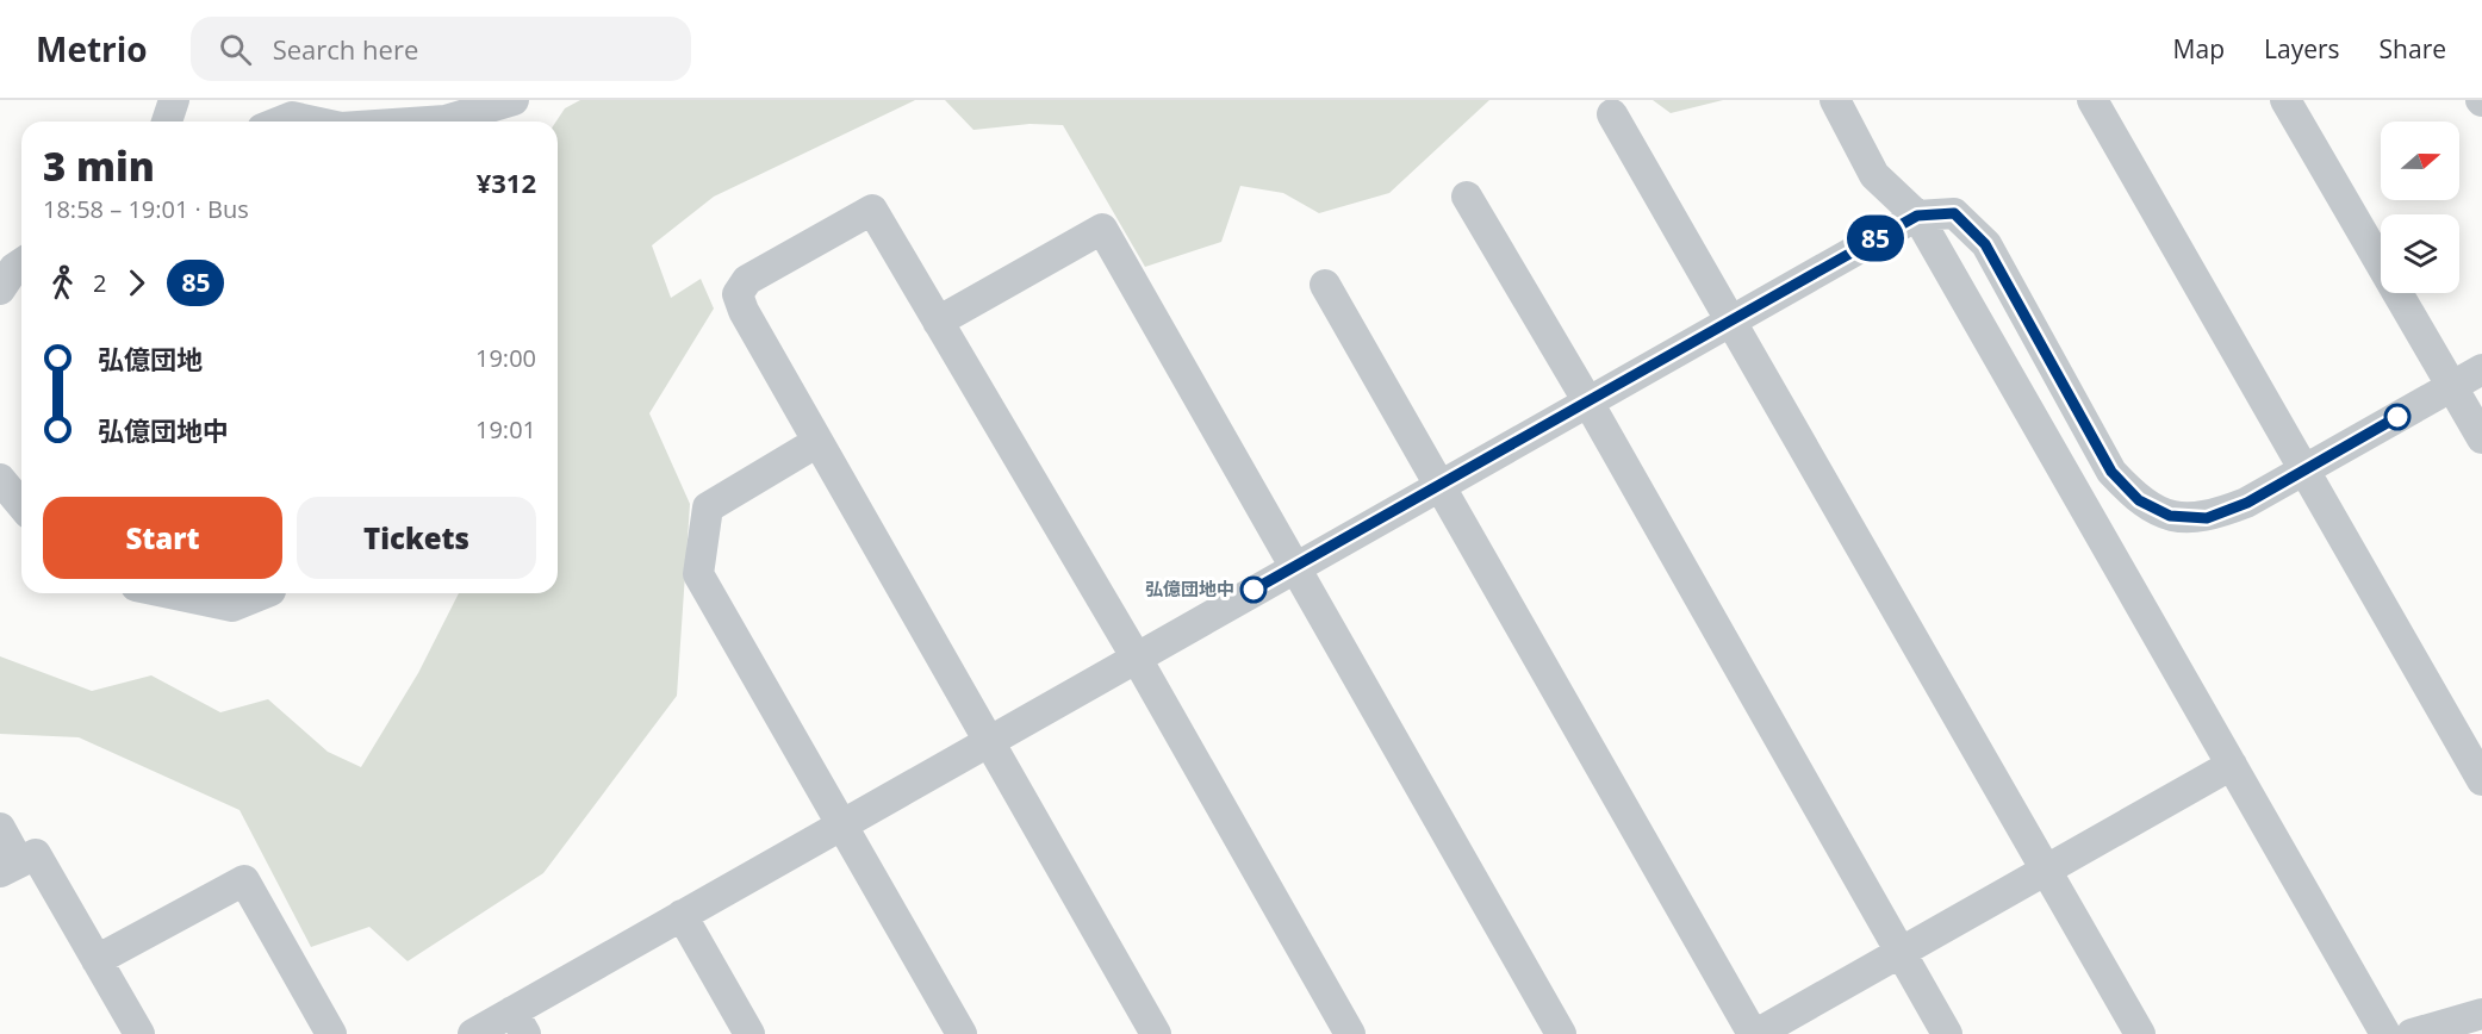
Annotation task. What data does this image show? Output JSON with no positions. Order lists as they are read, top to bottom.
{
  "places": ["弘億団地中"],
  "lines": ["bus line 85"],
  "north": "right",
  "page": {
    "header": "Metrio",
    "search": "Search here",
    "nav": ["Map", "Layers", "Share"],
    "on_map": "85",
    "heading": ["3 min", "18:58 – 19:01 · Bus", "¥312"],
    "legs": ["2", "85"],
    "list": [
      {
        "name": "弘億団地",
        "value": "19:00"
      },
      {
        "name": "弘億団地中",
        "value": "19:01"
      }
    ],
    "buttons": ["Start", "Tickets"]
  }
}
